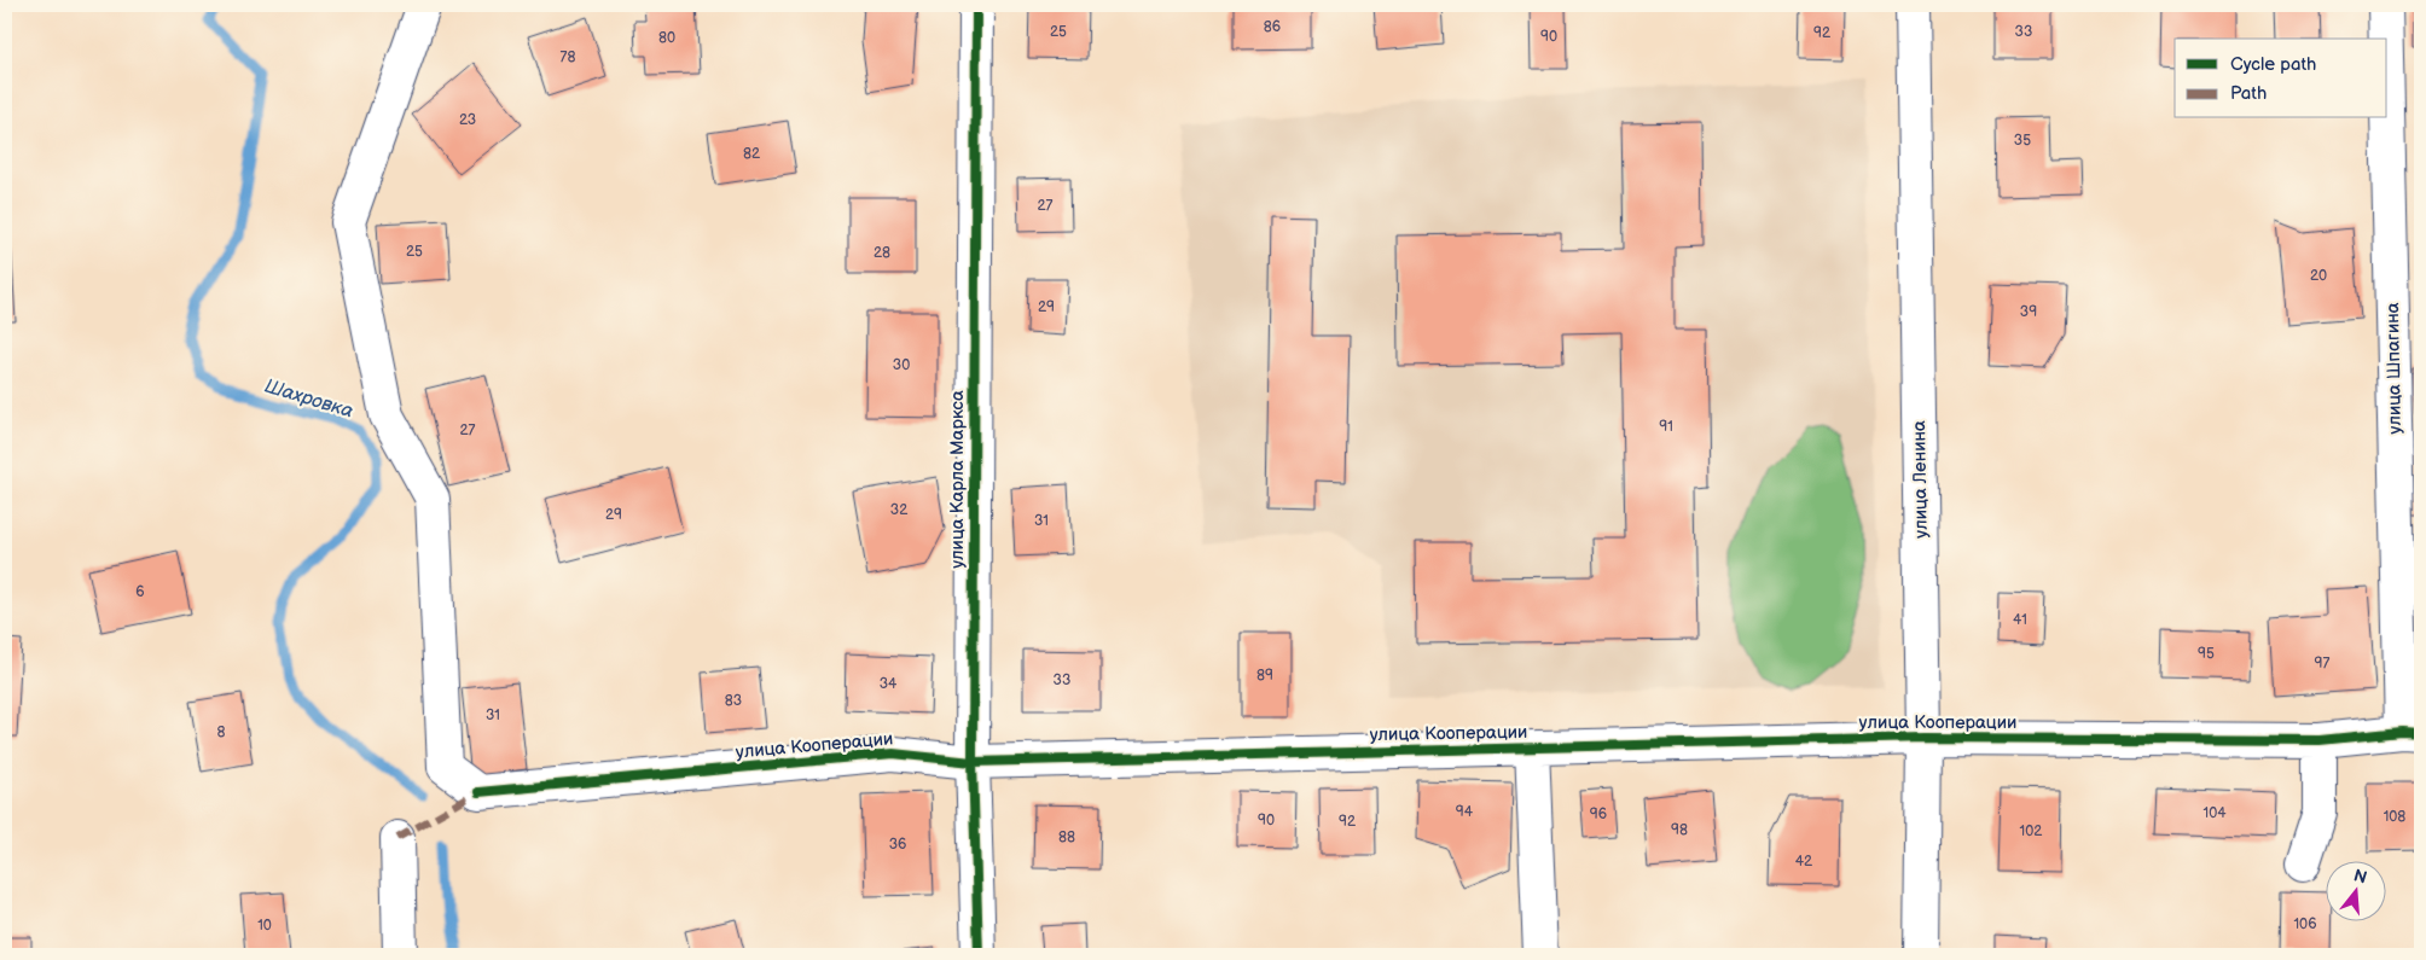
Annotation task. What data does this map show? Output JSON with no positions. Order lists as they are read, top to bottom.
{
  "streets": {
    "street": [
      "улица Шпагина",
      "улица Карла Маркса",
      "улица Ленина",
      "улица Кооперации"
    ]
  },
  "crossings": [
    ["улица Шпагина", "улица Кооперации"],
    ["улица Карла Маркса", "улица Кооперации"],
    ["улица Ленина", "улица Кооперации"]
  ],
  "water": ["Шахровка"],
  "house_numbers": [
    "86",
    "25",
    "33",
    "92",
    "90",
    "80",
    "78",
    "23",
    "35",
    "82",
    "27",
    "25",
    "28",
    "20",
    "29",
    "39",
    "30",
    "91",
    "27",
    "32",
    "29",
    "31",
    "6",
    "41",
    "95",
    "97",
    "89",
    "33",
    "34",
    "83",
    "31",
    "8",
    "94",
    "104",
    "96",
    "108",
    "90",
    "92",
    "98",
    "102",
    "88",
    "36",
    "42",
    "106",
    "10"
  ],
  "legend": ["Cycle path", "Path"],
  "north": "top"
}
